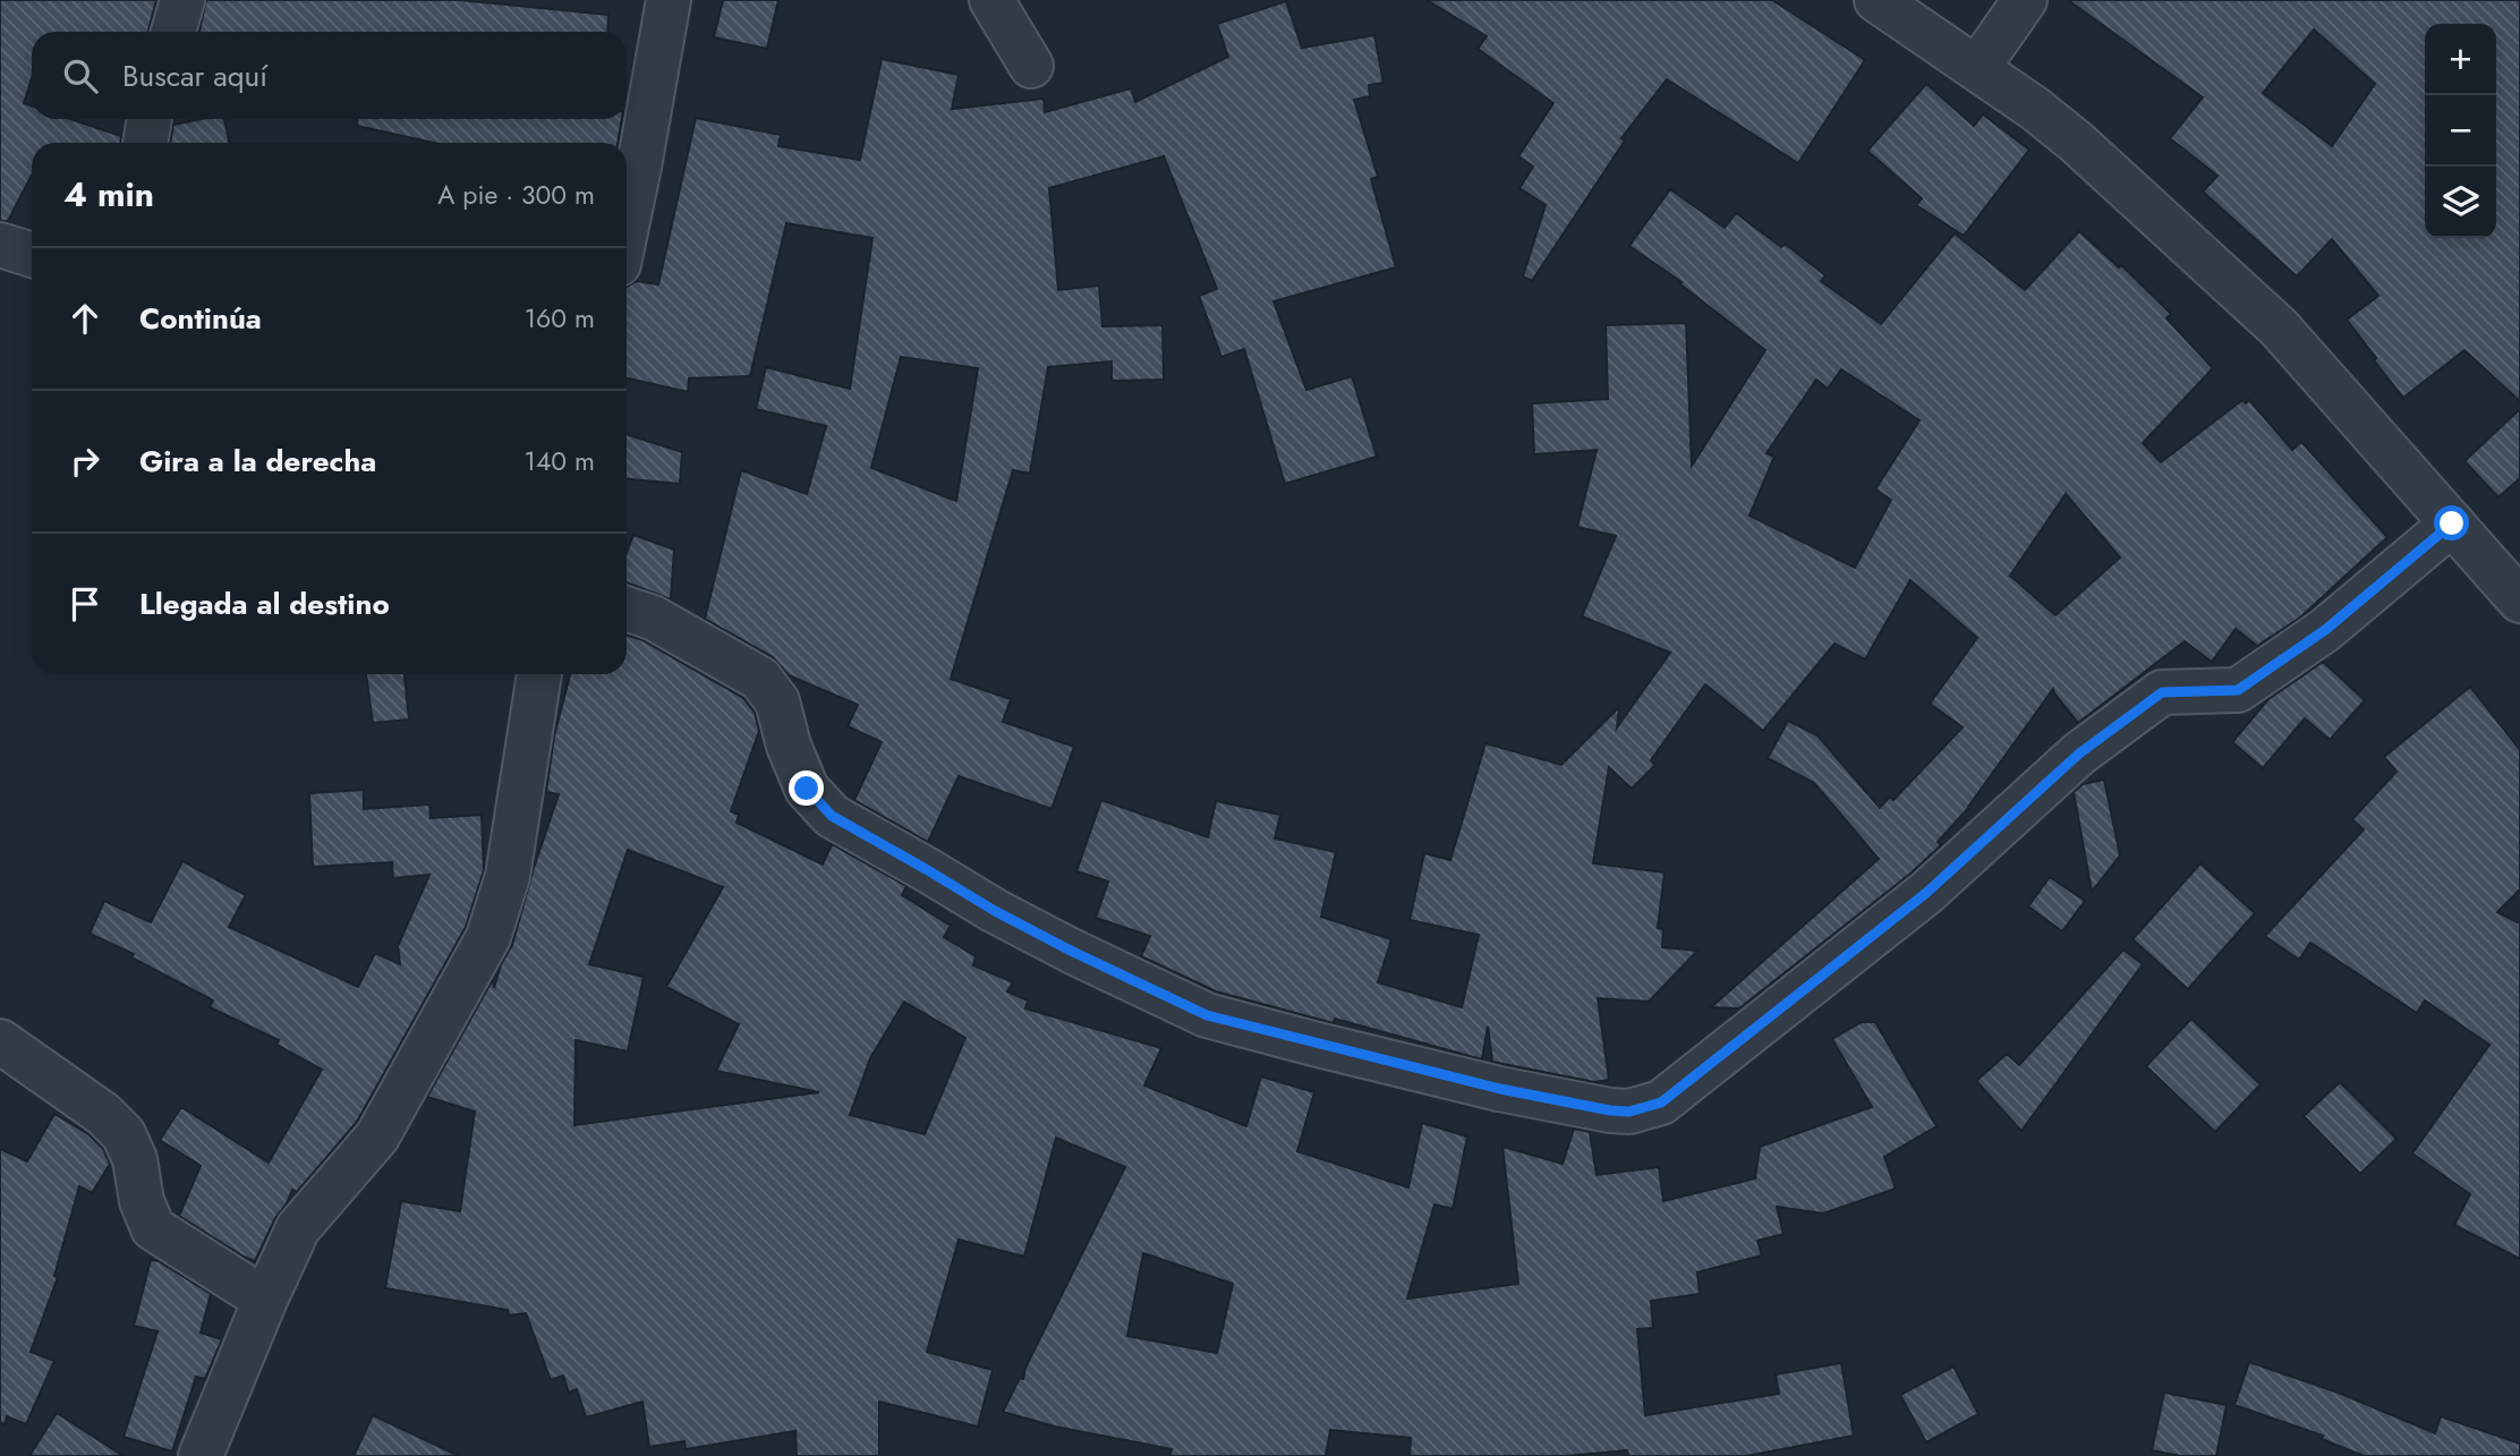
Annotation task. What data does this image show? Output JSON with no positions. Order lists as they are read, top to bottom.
{
  "page": {
    "map_buttons": ["+", "−"],
    "search": "Buscar aquí",
    "heading": ["4 min", "A pie · 300 m"],
    "list": [
      ["Continúa", "160 m"],
      ["Gira a la derecha", "140 m"],
      "Llegada al destino"
    ]
  }
}
